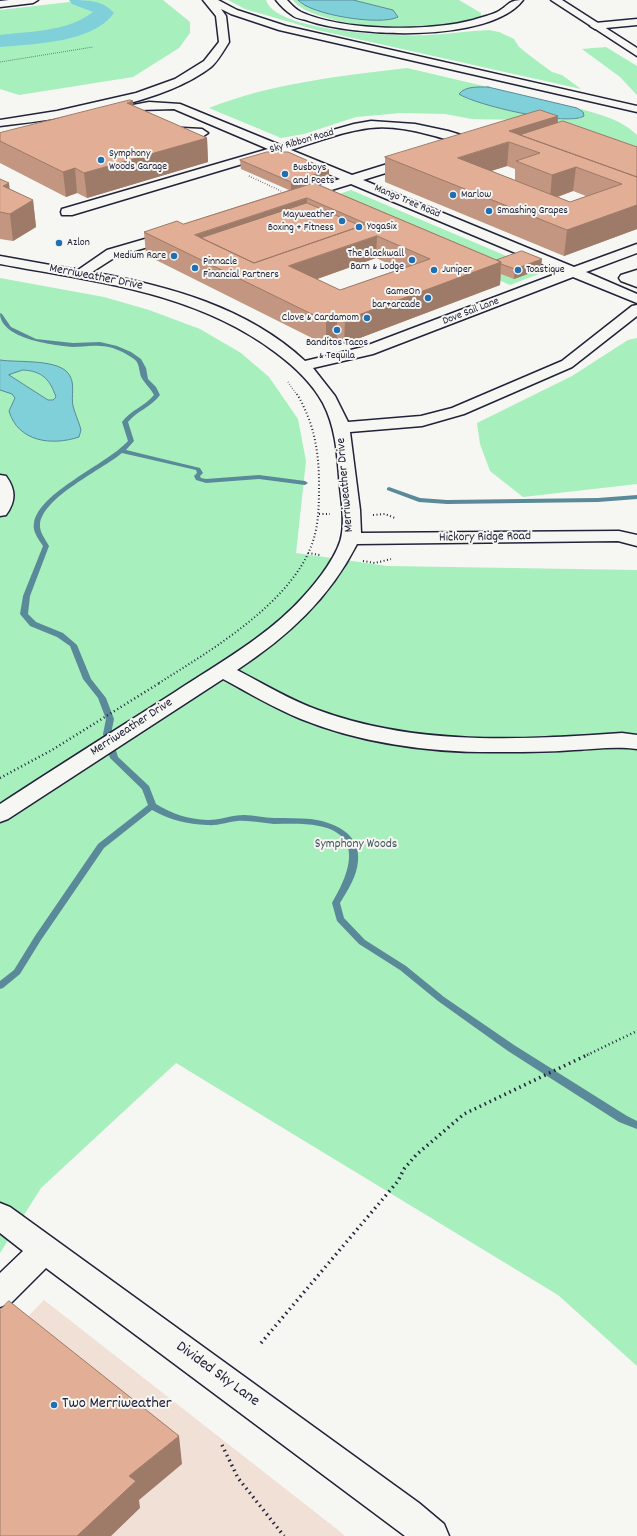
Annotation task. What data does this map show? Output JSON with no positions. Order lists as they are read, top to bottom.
{
  "streets": {
    "main road": [
      "Sky Ribbon Road",
      "Mango Tree Road",
      "Merriweather Drive",
      "Dove Sail Lane",
      "Hickory Ridge Road",
      "Divided Sky Lane"
    ]
  },
  "crossings": [
    ["Sky Ribbon Road", "Mango Tree Road"],
    ["Mango Tree Road", "Dove Sail Lane"],
    ["Merriweather Drive", "Dove Sail Lane"],
    ["Merriweather Drive", "Hickory Ridge Road"]
  ],
  "parks": ["Symphony Woods"],
  "places": [
    "Symphony Woods Garage",
    "Busboys and Poets",
    "Marlow",
    "Smashing Grapes",
    "Mayweather Boxing + Fitness",
    "YogaSix",
    "Azlon",
    "Medium Rare",
    "The Blackwall Barn & Lodge",
    "Pinnacle Financial Partners",
    "Juniper",
    "Toastique",
    "GameOn bar+arcade",
    "Clove & Cardamom",
    "Banditos Tacos & Tequila",
    "Two Merriweather"
  ]
}
